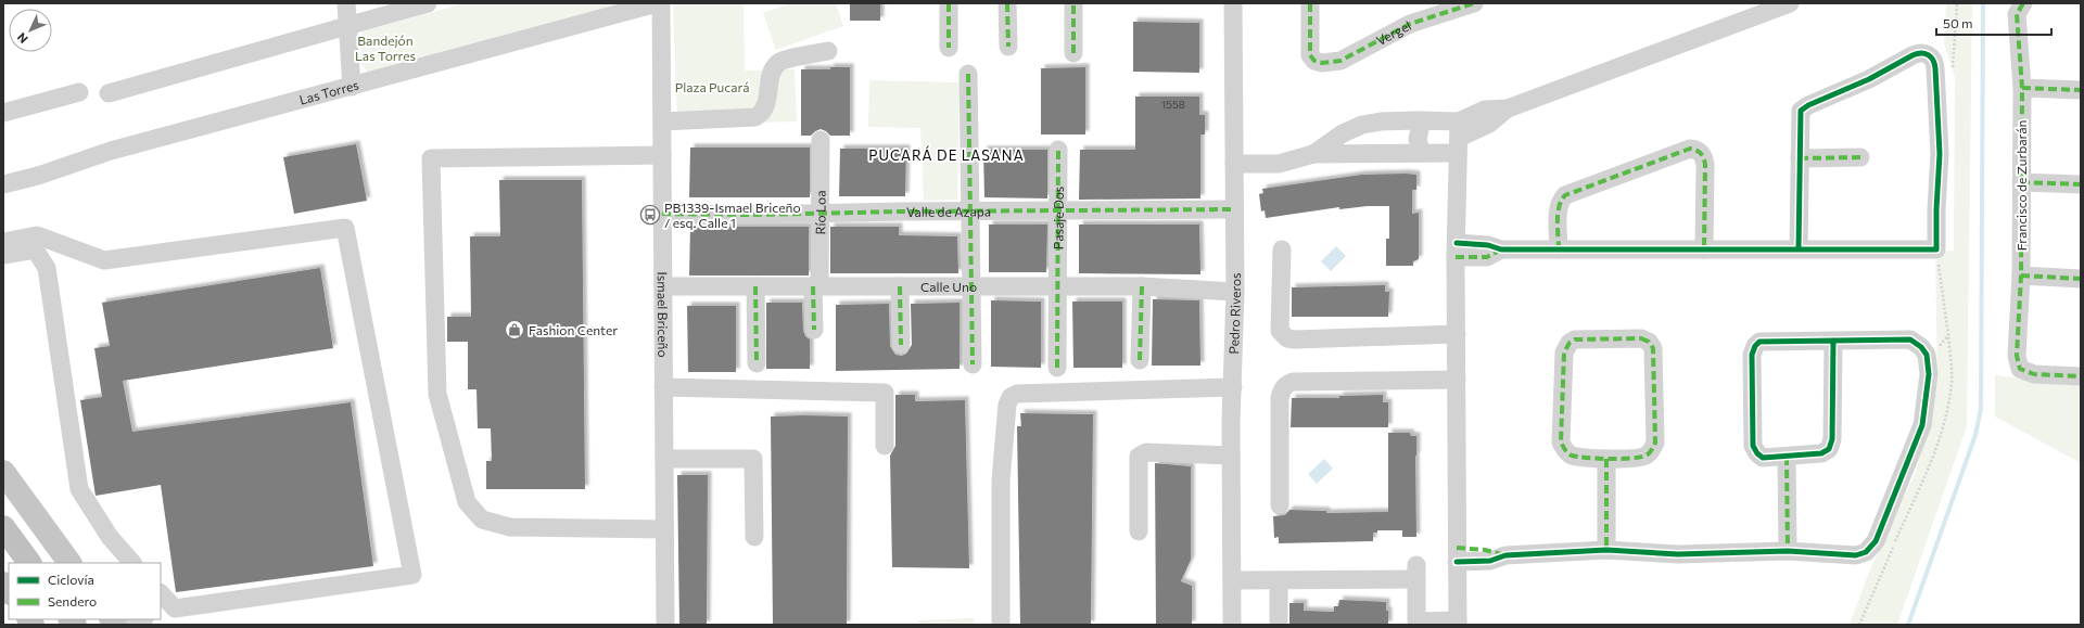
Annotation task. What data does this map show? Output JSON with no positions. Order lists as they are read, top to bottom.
{
  "streets": {
    "street": [
      "Vergel",
      "Las Torres",
      "Francisco de Zurbarán",
      "Valle de Azapa",
      "Río Loa",
      "Pasaje Dos",
      "Calle Uno",
      "Ismael Briceño",
      "Pedro Riveros"
    ]
  },
  "crossings": [
    ["Valle de Azapa", "Río Loa"],
    ["Valle de Azapa", "Pasaje Dos"],
    ["Valle de Azapa", "Ismael Briceño"],
    ["Valle de Azapa", "Pedro Riveros"],
    ["Río Loa", "Calle Uno"],
    ["Pasaje Dos", "Calle Uno"],
    ["Calle Uno", "Ismael Briceño"],
    ["Calle Uno", "Pedro Riveros"]
  ],
  "districts": ["PUCARÁ DE LASANA"],
  "parks": ["Bandejón Las Torres", "Plaza Pucará"],
  "places": {
    "bus stop": ["PB1339-Ismael Briceño / esq. Calle 1"],
    "shop": ["Fashion Center"]
  },
  "house_numbers": ["1558"],
  "legend": ["Ciclovía", "Sendero"],
  "scale_bar": "50 m",
  "north": "bottom left"
}
